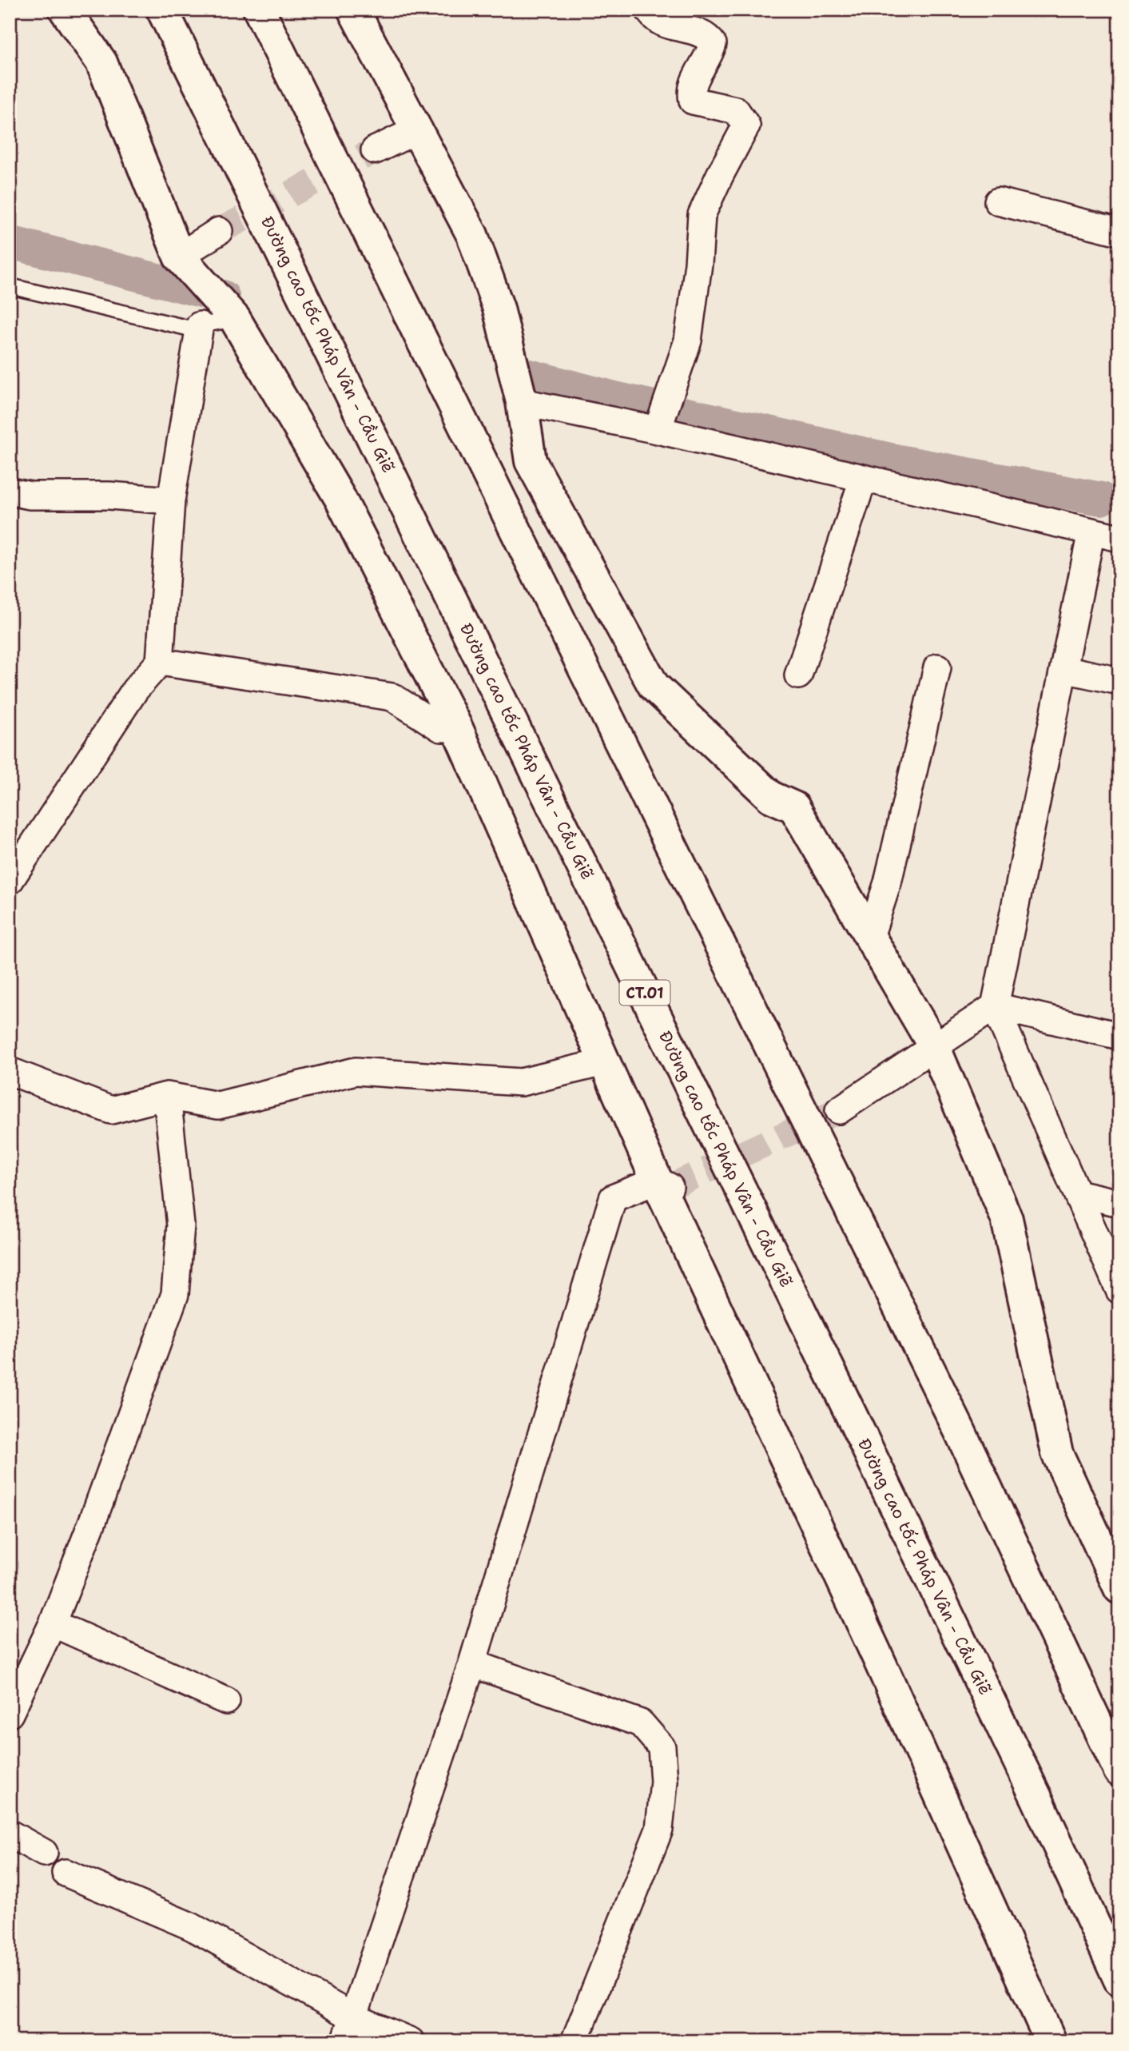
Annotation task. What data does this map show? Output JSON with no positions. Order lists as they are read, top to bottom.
{
  "streets": {
    "main road": ["Đường cao tốc Pháp Vân - Cầu Giẽ", "CT.01"]
  }
}
